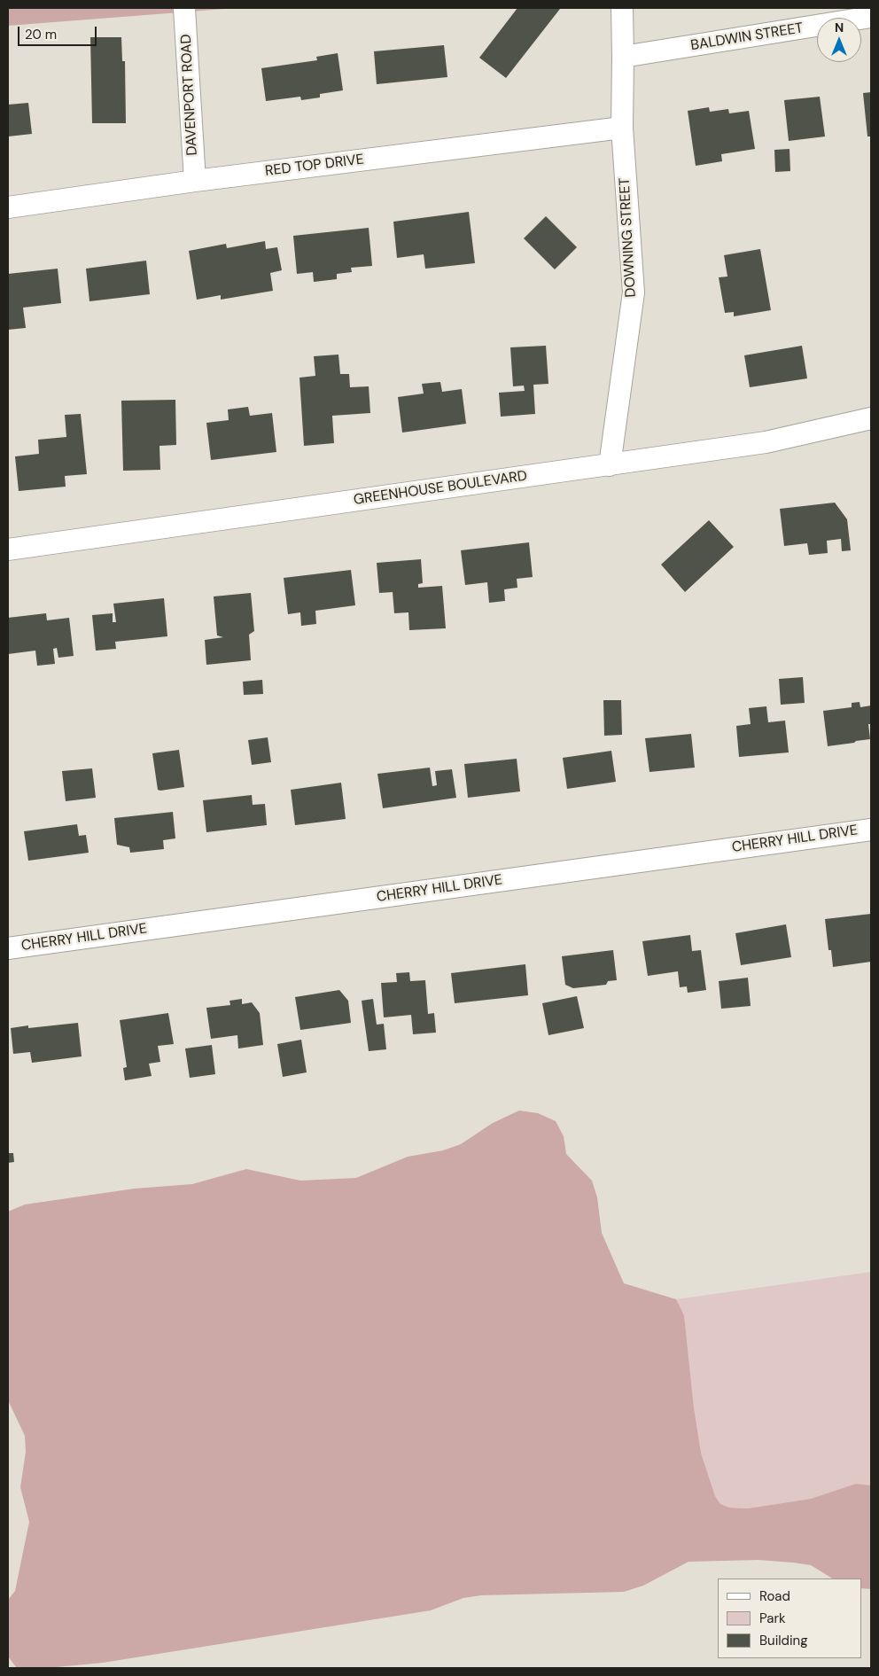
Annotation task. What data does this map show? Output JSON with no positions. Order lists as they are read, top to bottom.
{
  "streets": {
    "street": [
      "BALDWIN STREET",
      "DAVENPORT ROAD",
      "RED TOP DRIVE",
      "DOWNING STREET",
      "GREENHOUSE BOULEVARD",
      "CHERRY HILL DRIVE"
    ]
  },
  "crossings": [
    ["BALDWIN STREET", "DOWNING STREET"],
    ["DAVENPORT ROAD", "RED TOP DRIVE"],
    ["RED TOP DRIVE", "DOWNING STREET"],
    ["DOWNING STREET", "GREENHOUSE BOULEVARD"]
  ],
  "legend": ["Road", "Park", "Building"],
  "scale_bar": "20 m",
  "north": "top"
}
